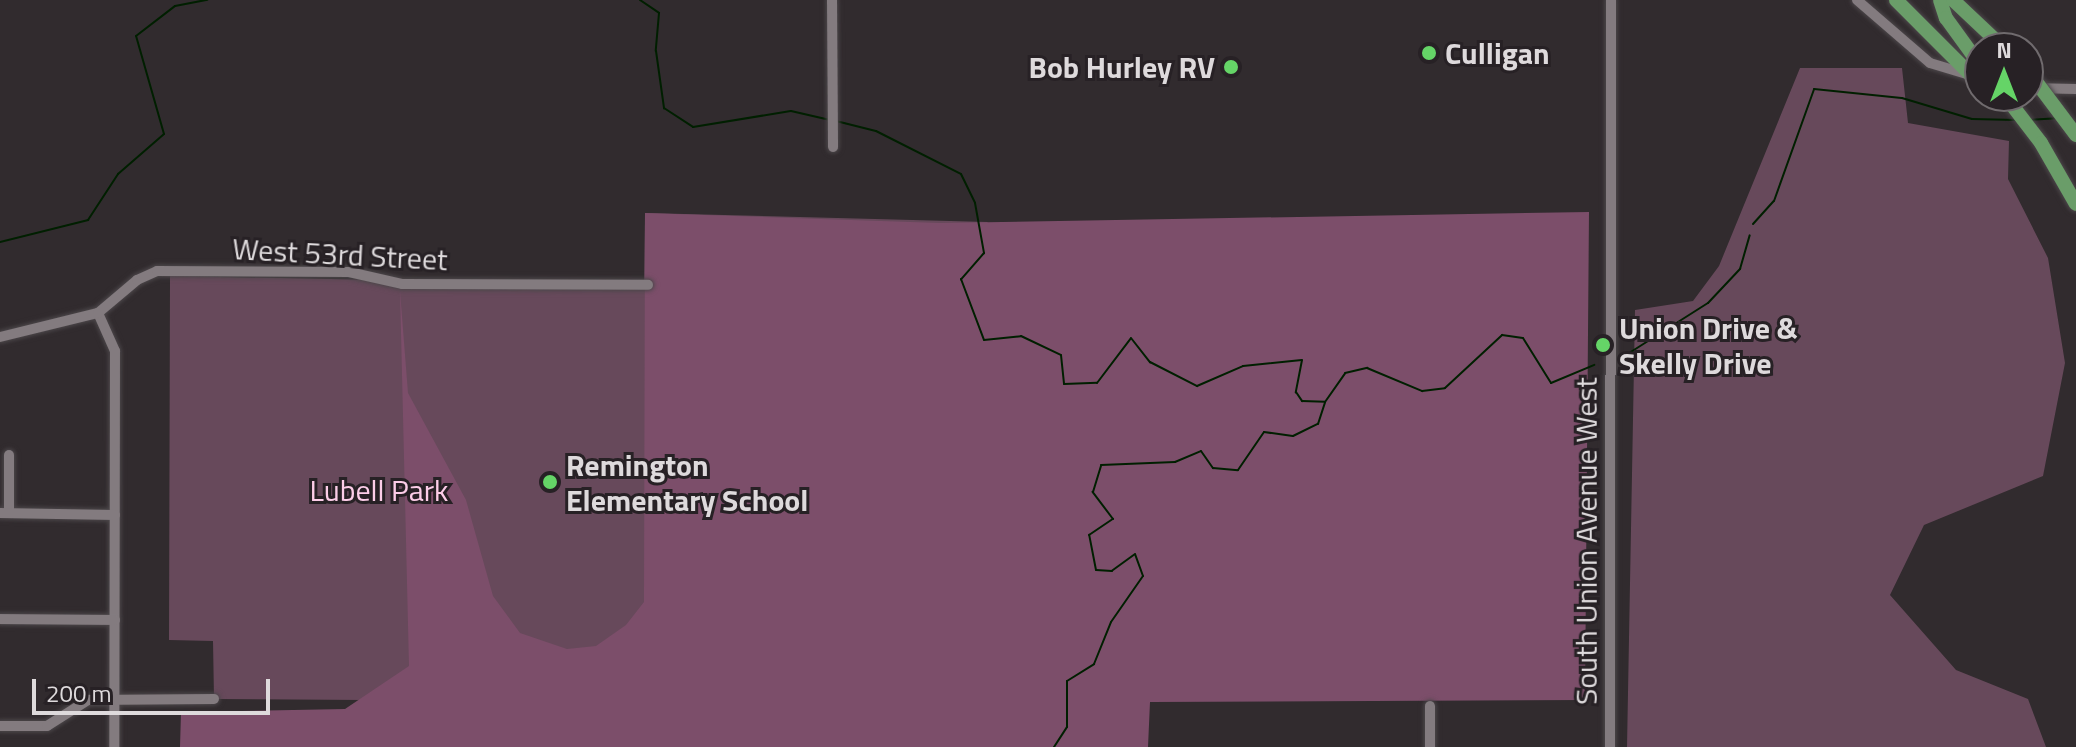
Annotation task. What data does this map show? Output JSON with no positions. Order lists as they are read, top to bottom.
{
  "streets": {
    "street": ["West 53rd Street", "South Union Avenue West"]
  },
  "parks": ["Lubell Park"],
  "places": [
    "Culligan",
    "Bob Hurley RV",
    "Union Drive & Skelly Drive",
    "Remington Elementary School"
  ],
  "scale_bar": "200 m",
  "north": "top"
}
